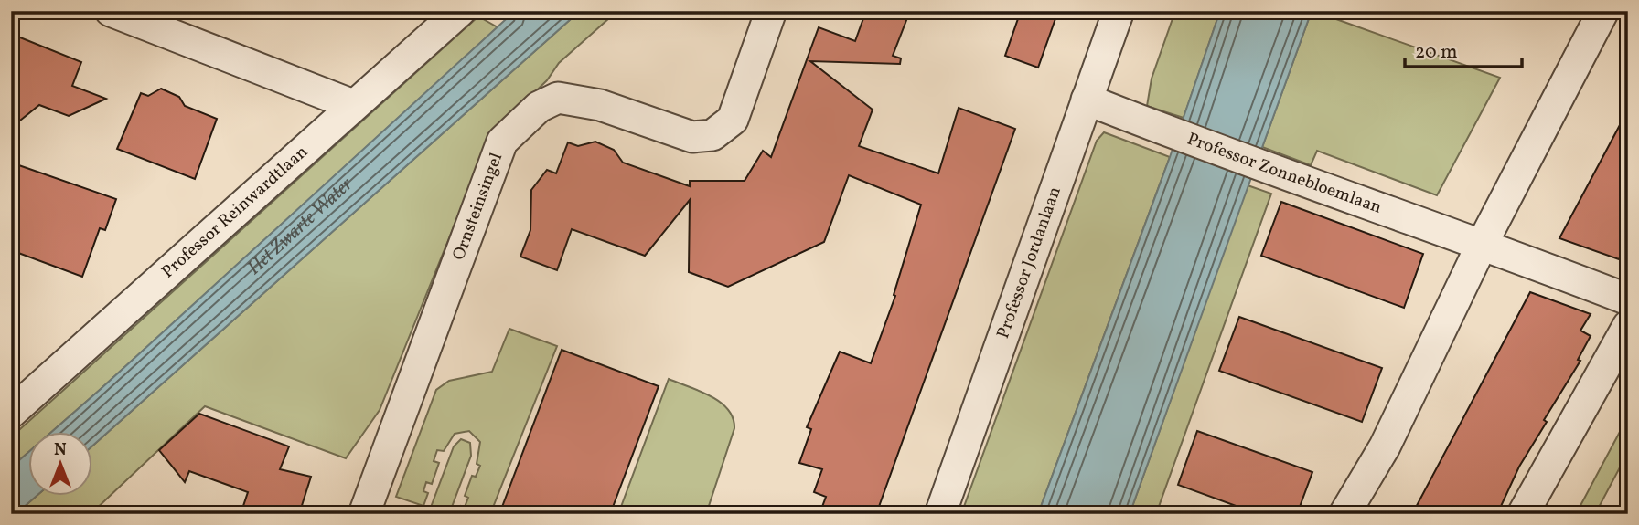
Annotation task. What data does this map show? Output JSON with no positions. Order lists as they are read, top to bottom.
{
  "streets": {
    "street": [
      "Professor Zonnebloemlaan",
      "Ornsteinsingel",
      "Professor Reinwardtlaan",
      "Professor Jordanlaan"
    ]
  },
  "crossings": [
    ["Professor Zonnebloemlaan", "Professor Jordanlaan"]
  ],
  "water": ["Het Zwarte Water"],
  "scale_bar": "20 m",
  "north": "top"
}
